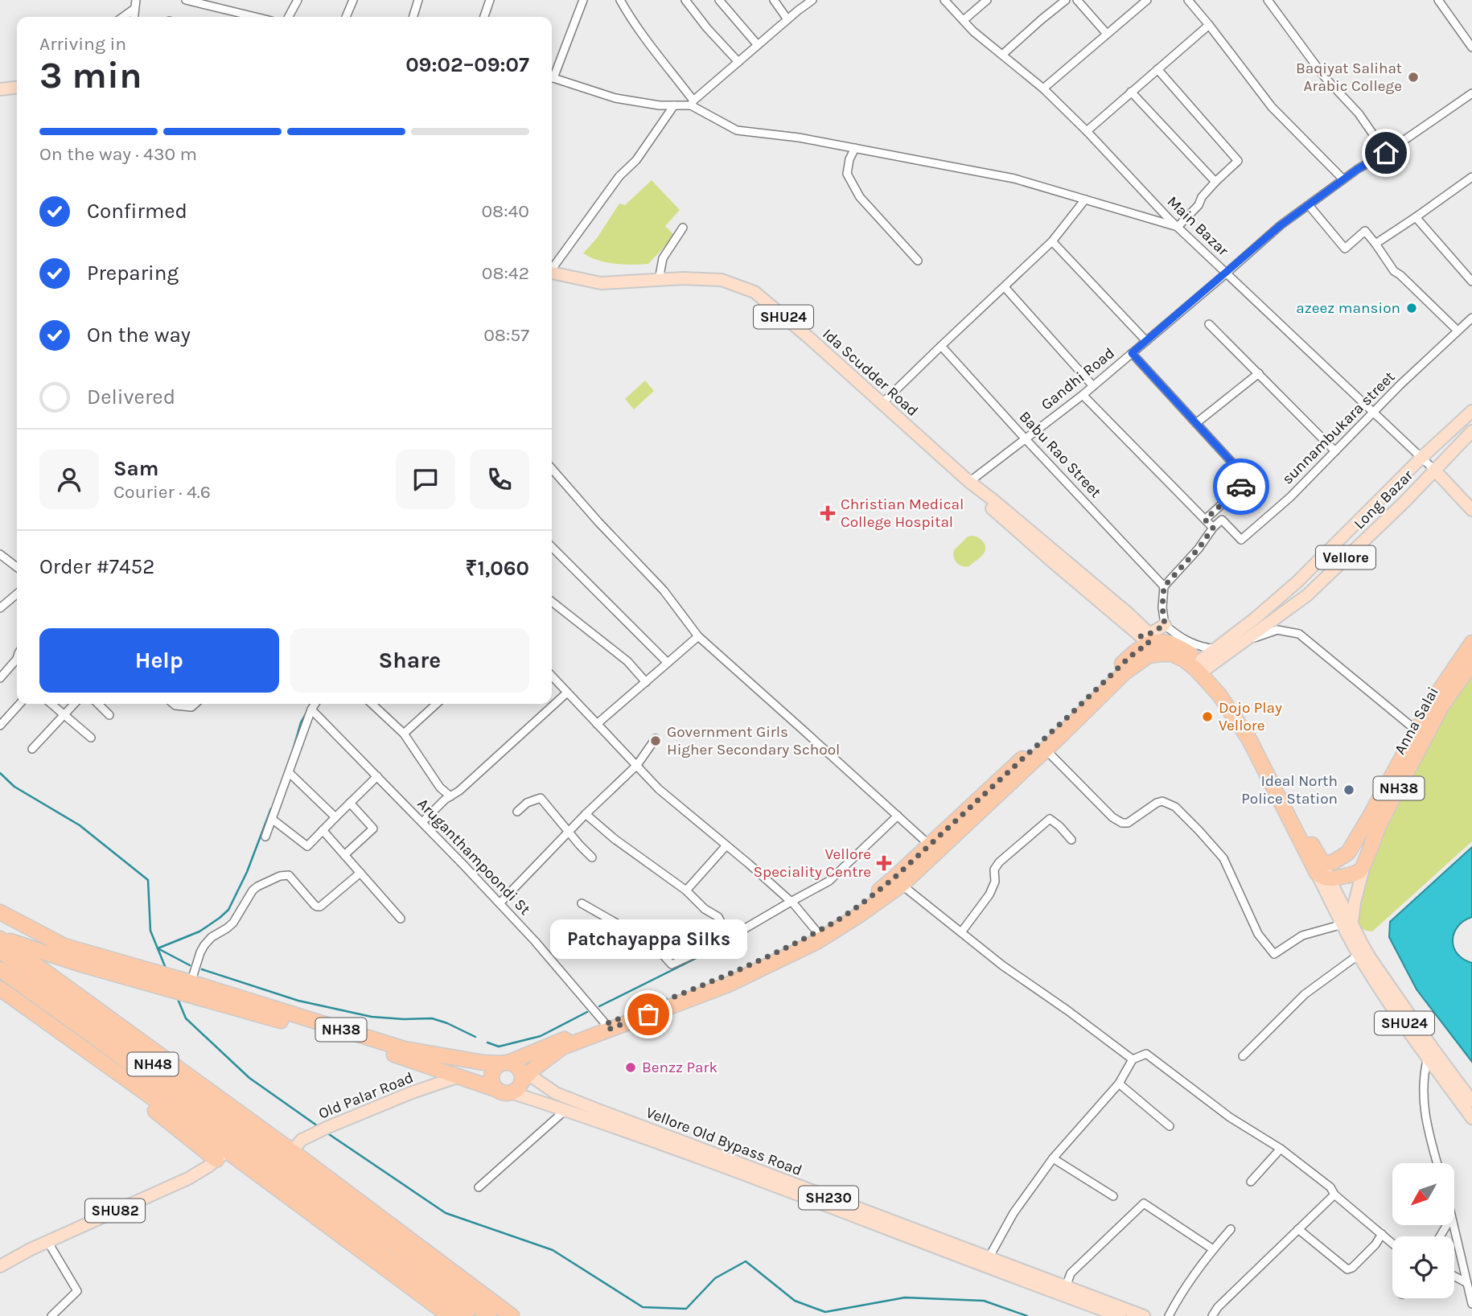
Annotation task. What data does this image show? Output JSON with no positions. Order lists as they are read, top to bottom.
{
  "streets": {
    "highway": ["Anna Salai", "NH38", "NH48"],
    "main road": [
      "SHU24",
      "Ida Scudder Road",
      "Long Bazar",
      "Vellore",
      "Old Palar Road",
      "Vellore Old Bypass Road",
      "SH230",
      "SHU82"
    ],
    "street": [
      "Main Bazar",
      "Gandhi Road",
      "sunnambukara street",
      "Babu Rao Street",
      "Aruganthampoondi St"
    ]
  },
  "crossings": [
    ["Main Bazar", "Gandhi Road"],
    ["Main Bazar", "sunnambukara street"],
    ["Main Bazar", "Long Bazar"],
    ["SHU24", "Ida Scudder Road"],
    ["SHU24", "Gandhi Road"],
    ["SHU24", "NH38"],
    ["Ida Scudder Road", "Gandhi Road"],
    ["Gandhi Road", "Babu Rao Street"],
    ["NH38", "Aruganthampoondi St"],
    ["NH38", "Old Palar Road"],
    ["NH38", "Vellore Old Bypass Road"]
  ],
  "places": {
    "other": [
      "Baqiyat Salihat Arabic College",
      "azeez mansion",
      "Dojo Play Vellore",
      "Government Girls Higher Secondary School",
      "Ideal North Police Station",
      "Patchayappa Silks",
      "Benzz Park"
    ],
    "health": ["Christian Medical College Hospital", "Vellore Speciality Centre"]
  },
  "north": "bottom left",
  "page": {
    "heading": ["3 min", "Arriving in", "09:02–09:07"],
    "panel": [
      "Sam",
      "Courier · 4.6",
      "Order #7452",
      "₹1,060"
    ],
    "bar": "On the way · 430 m",
    "list": [
      ["Confirmed", "08:40"],
      ["Preparing", "08:42"],
      ["On the way", "08:57"],
      "Delivered"
    ],
    "buttons": ["Help", "Share"],
    "bubble": "Patchayappa Silks"
  }
}
